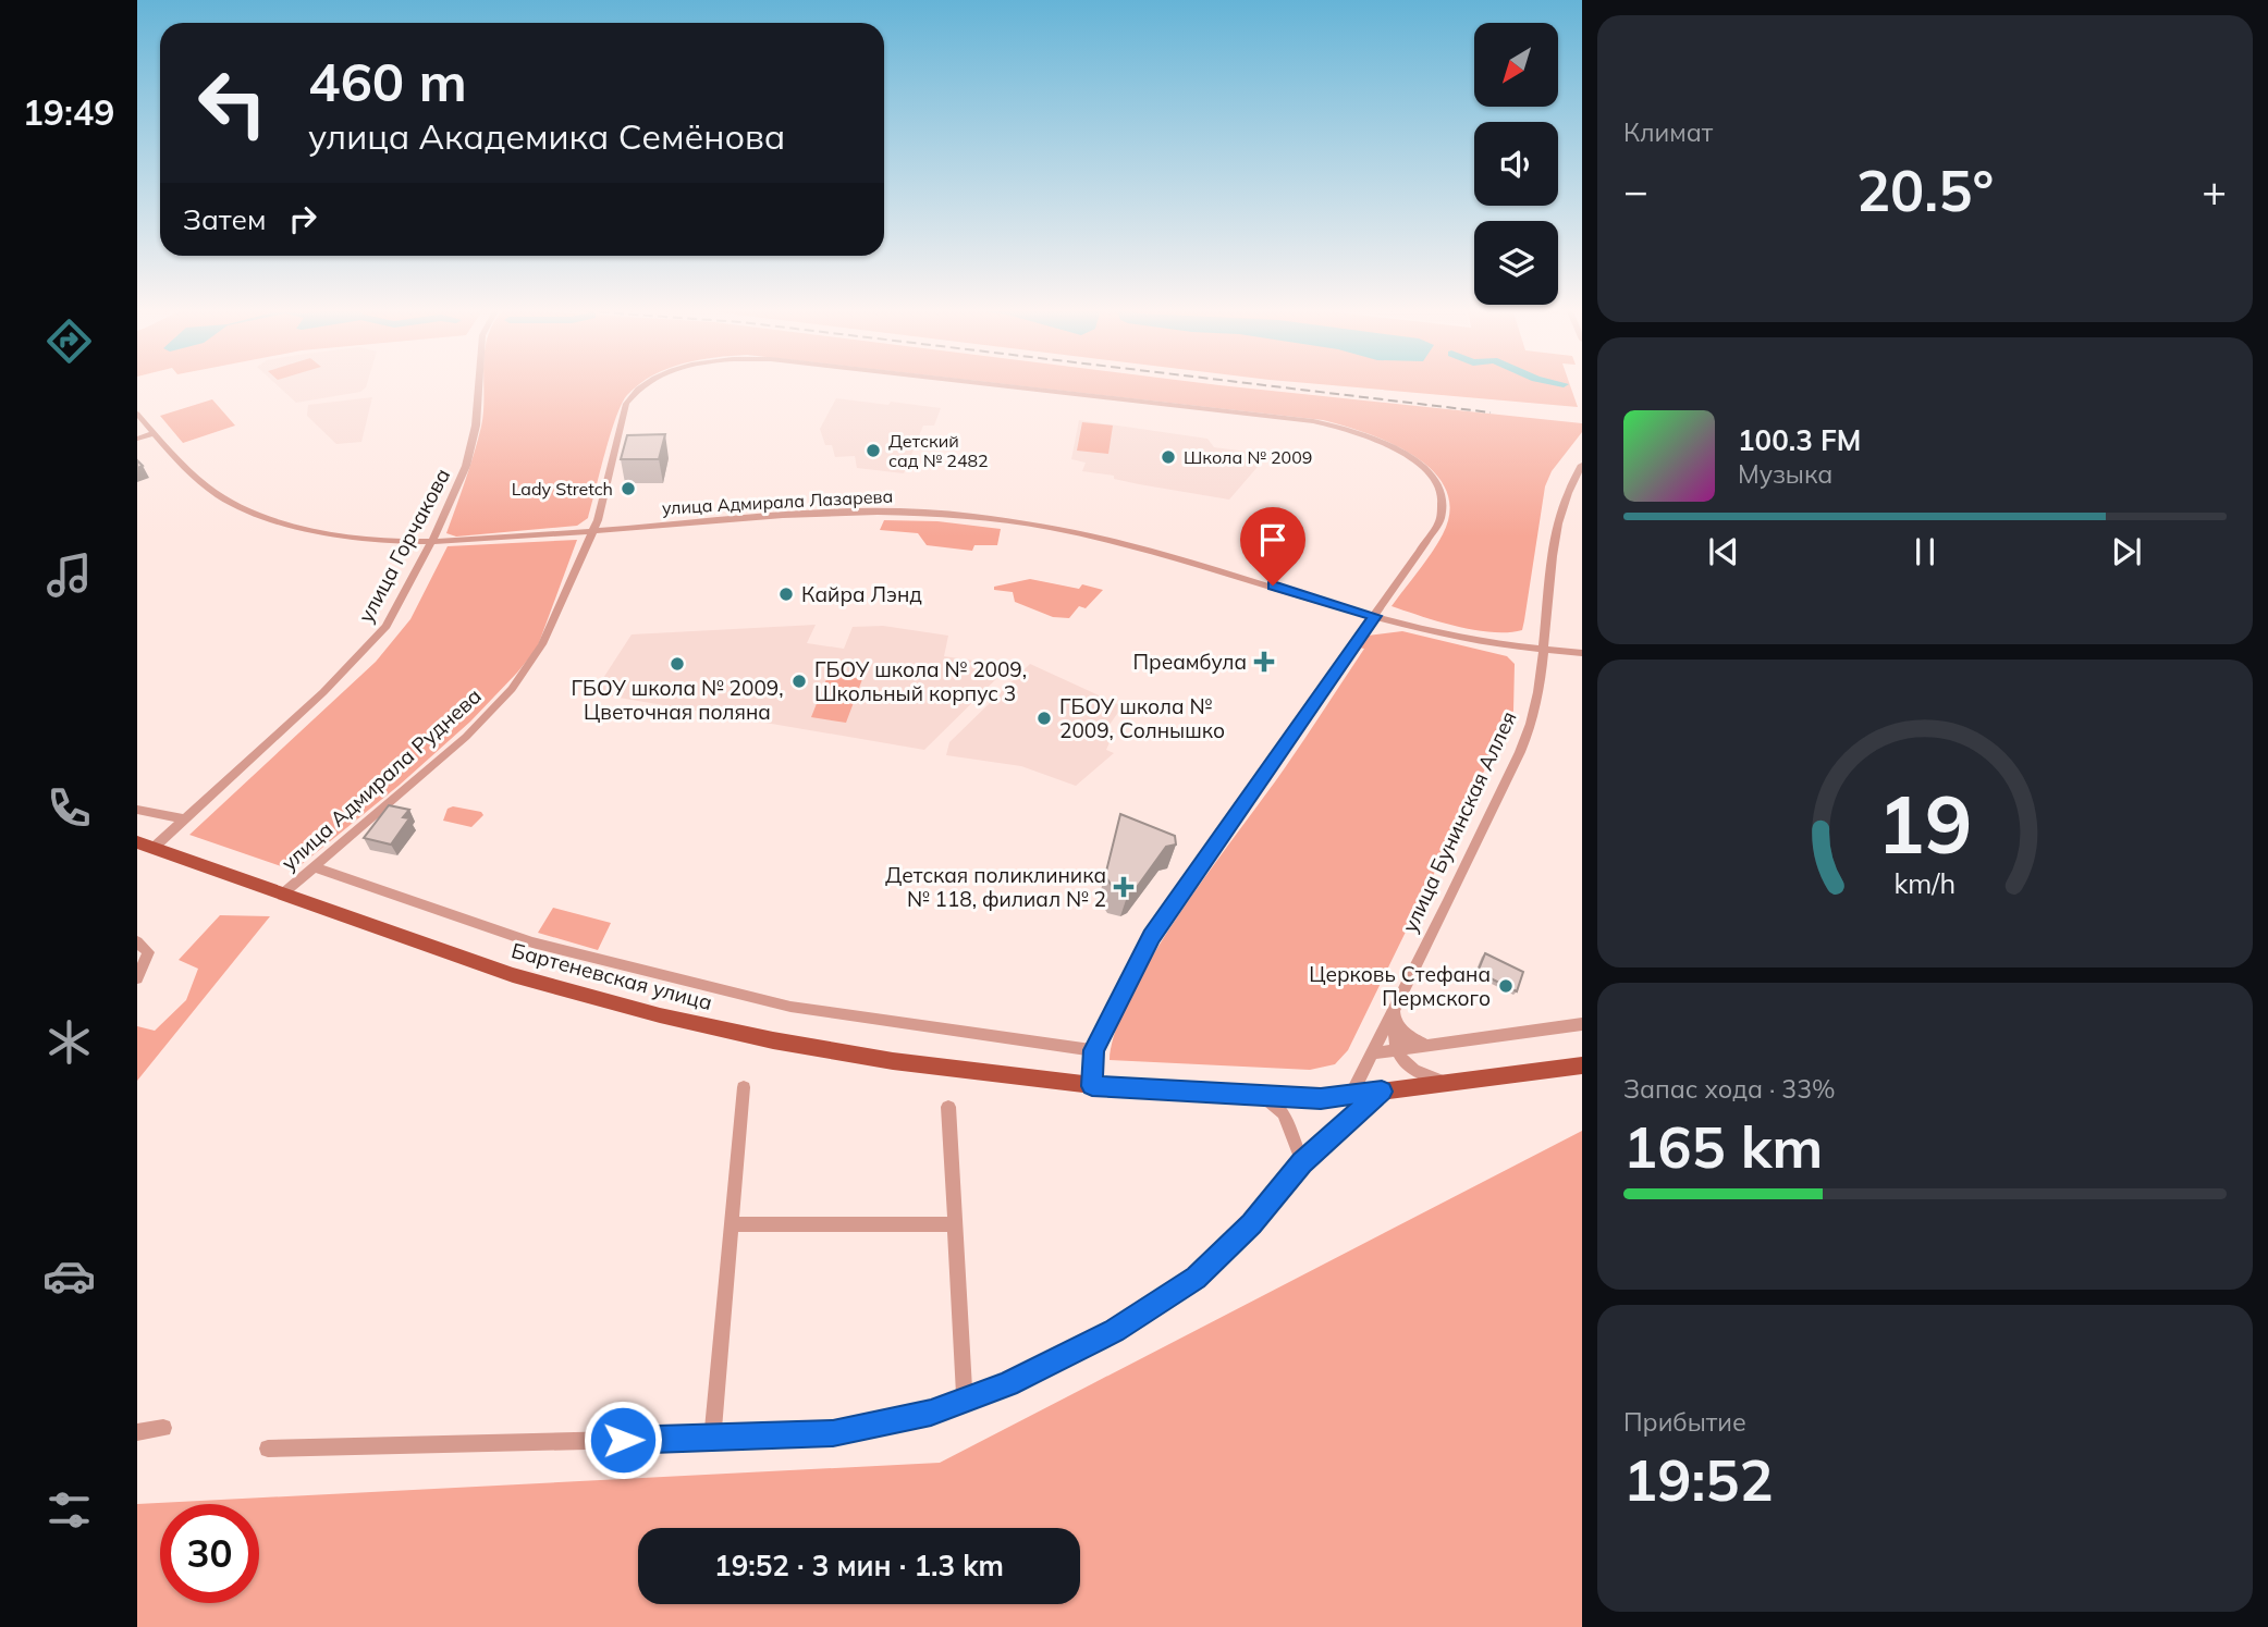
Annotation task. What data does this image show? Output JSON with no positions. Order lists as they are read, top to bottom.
{
  "streets": {
    "main road": ["Бартеневская улица"],
    "street": [
      "улица Адмирала Лазарева",
      "улица Горчакова",
      "улица Адмирала Руднева",
      "улица Бунинская Аллея"
    ]
  },
  "crossings": [
    ["улица Адмирала Лазарева", "улица Горчакова"],
    ["улица Адмирала Лазарева", "улица Адмирала Руднева"],
    ["улица Адмирала Лазарева", "улица Бунинская Аллея"],
    ["улица Горчакова", "Бартеневская улица"],
    ["улица Адмирала Руднева", "Бартеневская улица"],
    ["улица Бунинская Аллея", "Бартеневская улица"]
  ],
  "places": {
    "other": [
      "Детский сад № 2482",
      "Школа № 2009",
      "Lady Stretch",
      "Кайра Лэнд",
      "ГБОУ школа № 2009, Цветочная поляна",
      "ГБОУ школа № 2009, Школьный корпус 3",
      "ГБОУ школа № 2009, Солнышко",
      "Церковь Стефана Пермского"
    ],
    "health": ["Преамбула", "Детская поликлиника № 118, филиал № 2"]
  },
  "north": "bottom left",
  "page": {
    "tabs": "19:49",
    "tile": [
      "Климат",
      ["Запас хода · 33%", "165 km"],
      ["Прибытие", "19:52"]
    ],
    "turn": ["460 m", "улица Академика Семёнова"],
    "heat": ["−", "20.5°", "+"],
    "then": "Затем",
    "song": ["100.3 FM", "Музыка"],
    "limit": "30",
    "trip": "19:52 · 3 мин · 1.3 km",
    "gauge": ["19", "km/h"]
  }
}
